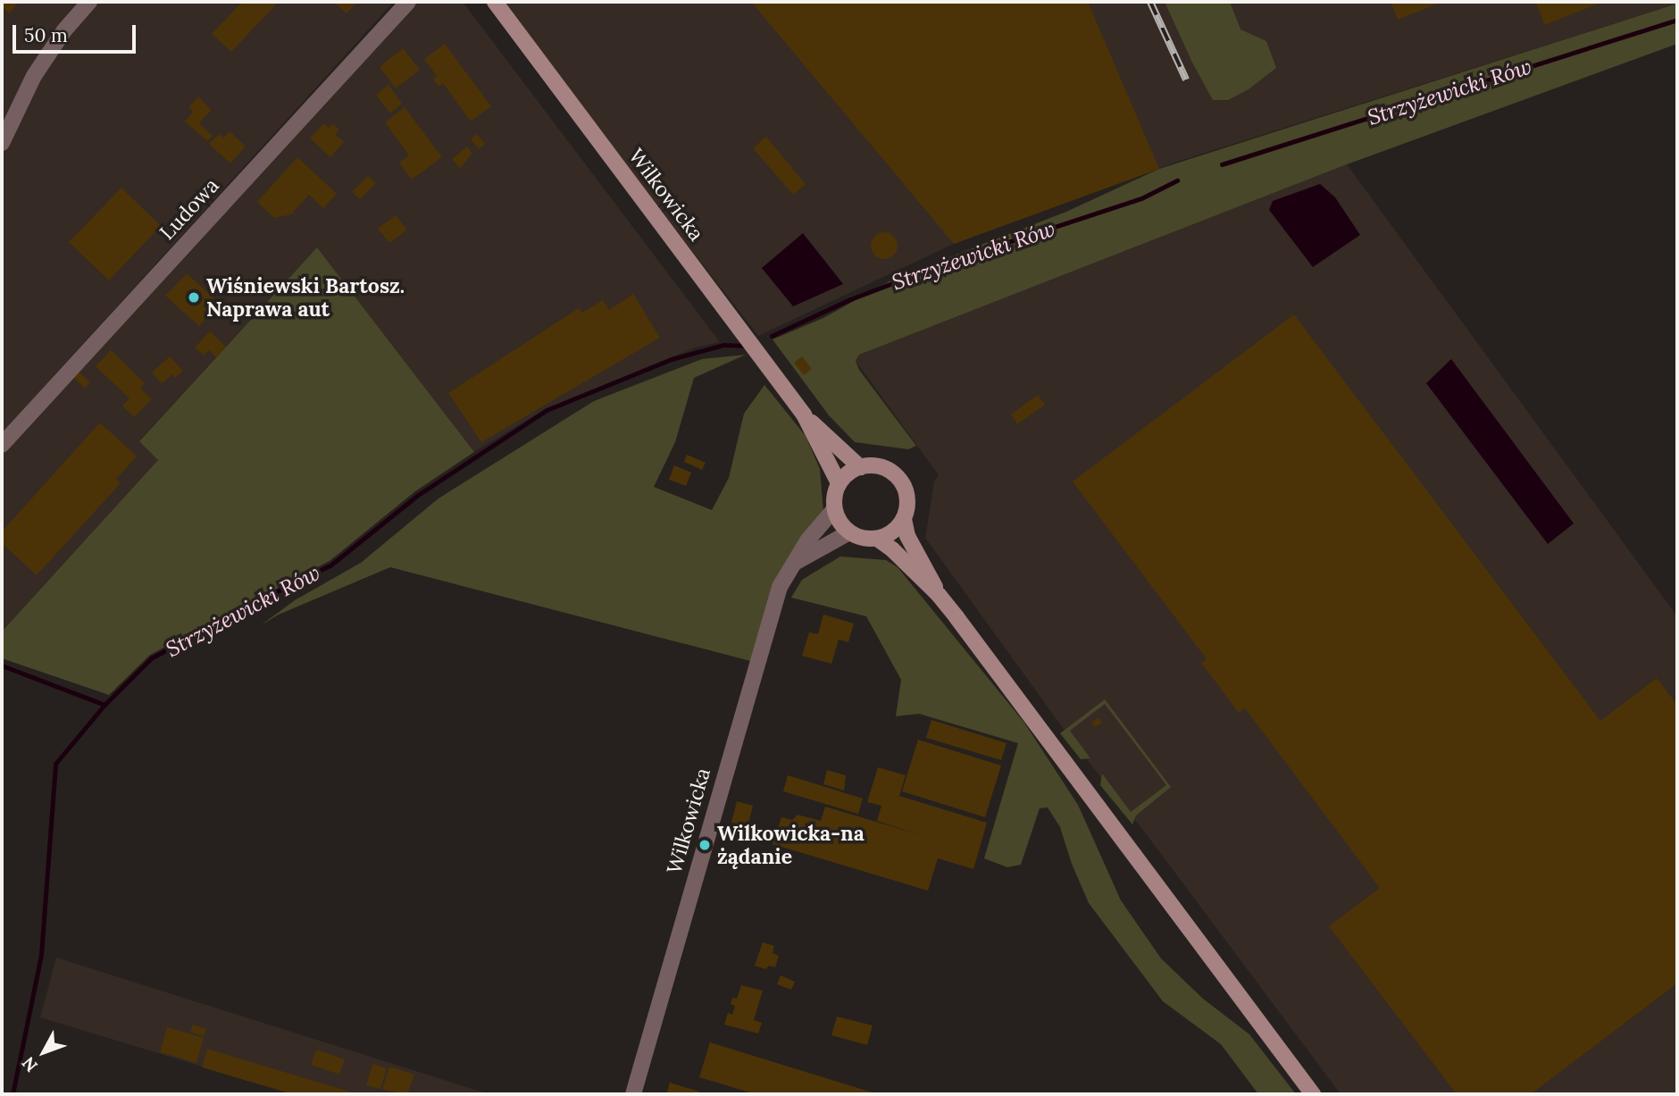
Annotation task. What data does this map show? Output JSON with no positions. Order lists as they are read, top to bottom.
{
  "streets": {
    "main road": ["Wilkowicka"],
    "street": ["Ludowa"]
  },
  "water": ["Strzyżewicki Rów"],
  "places": ["Wiśniewski Bartosz. Naprawa aut", "Wilkowicka-na żądanie"],
  "scale_bar": "50 m",
  "north": "bottom left"
}
